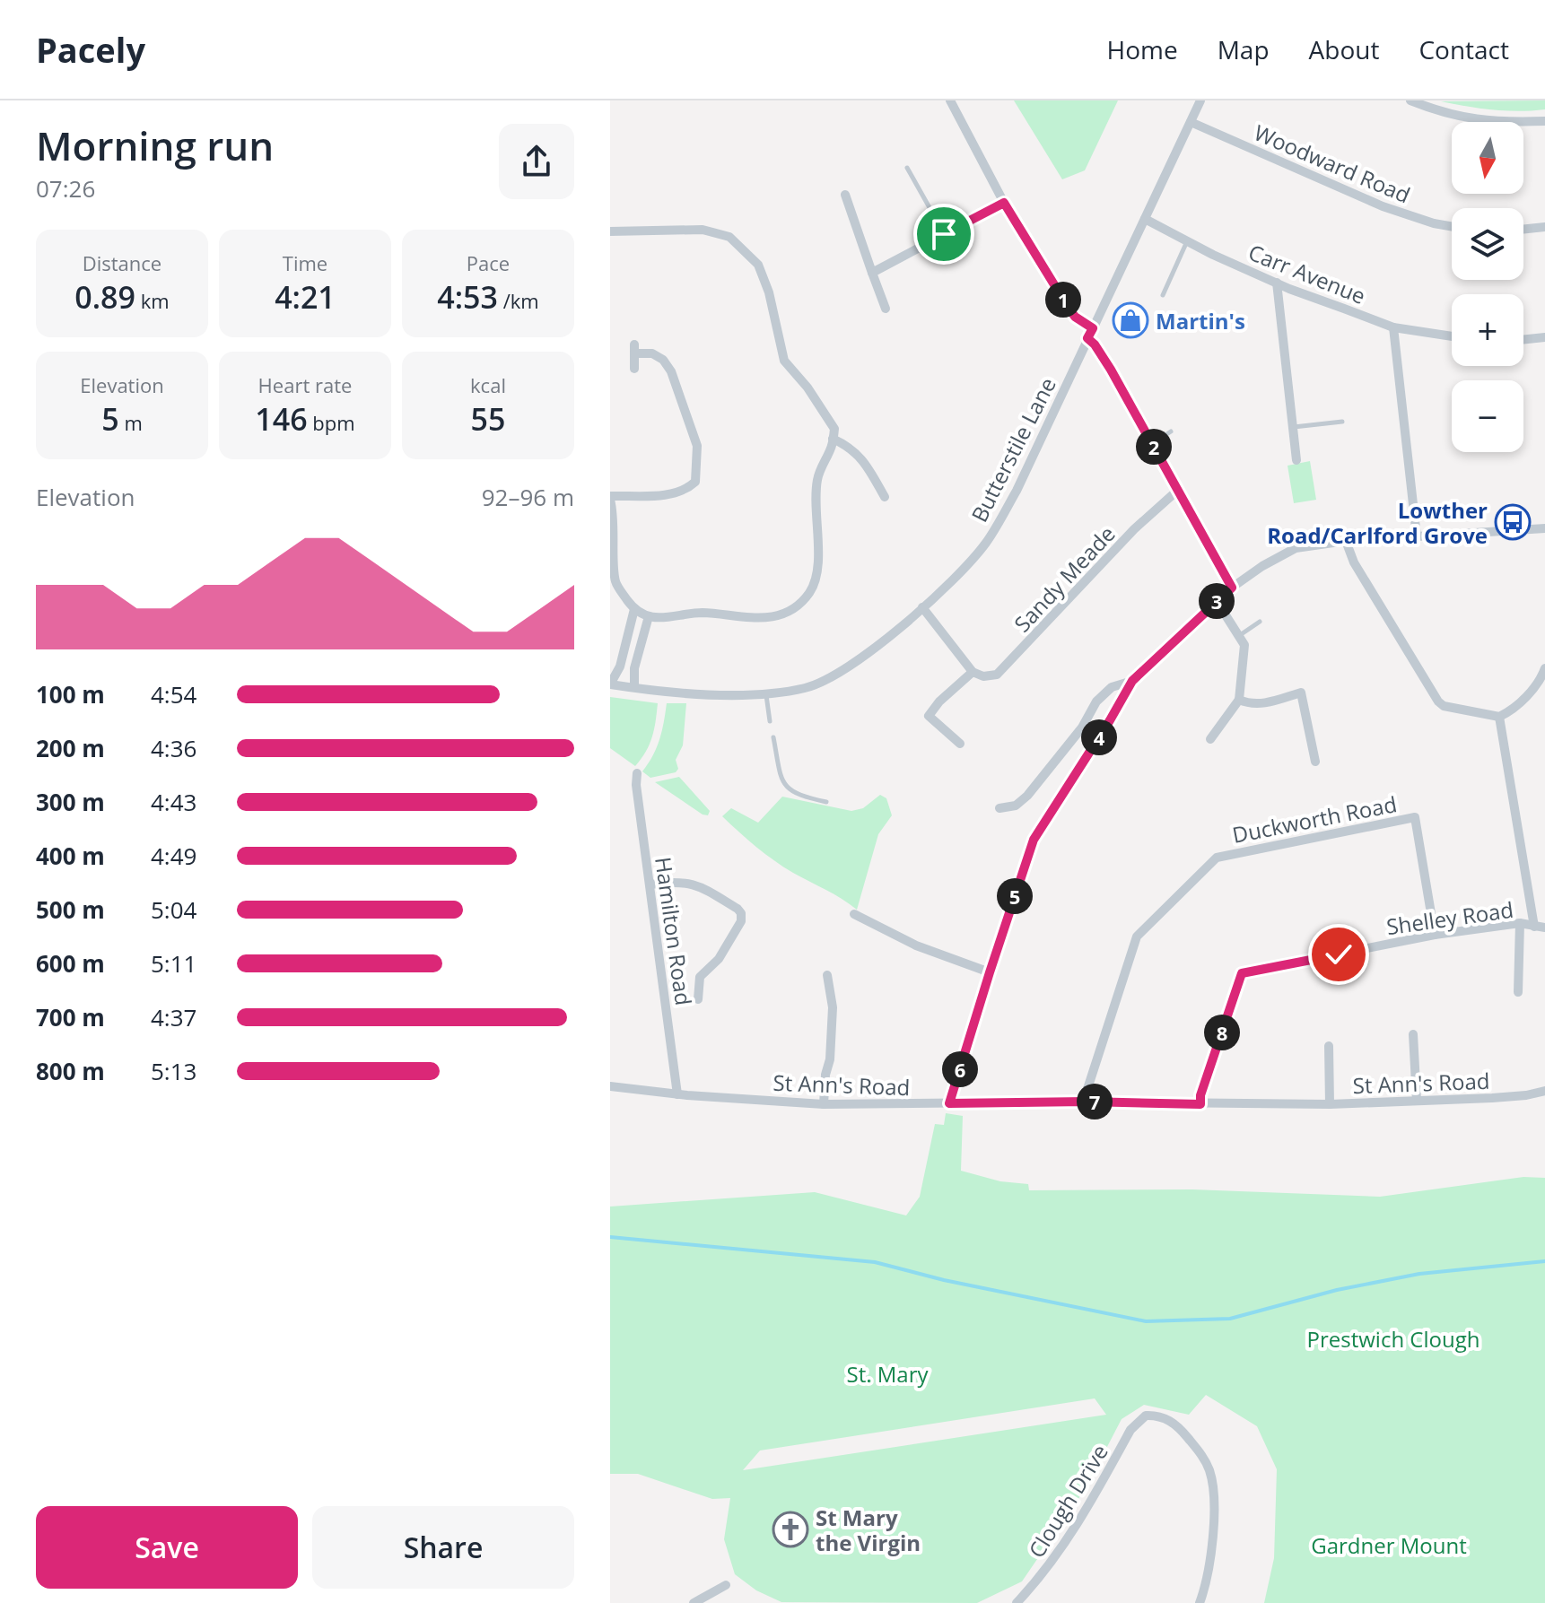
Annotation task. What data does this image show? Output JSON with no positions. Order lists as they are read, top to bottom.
{
  "streets": {
    "street": [
      "Woodward Road",
      "Carr Avenue",
      "Butterstile Lane",
      "Sandy Meade",
      "Duckworth Road",
      "Shelley Road",
      "Hamilton Road",
      "St Ann's Road",
      "Clough Drive"
    ]
  },
  "crossings": [
    ["Woodward Road", "Butterstile Lane"],
    ["Carr Avenue", "Butterstile Lane"],
    ["Duckworth Road", "Shelley Road"],
    ["Duckworth Road", "St Ann's Road"],
    ["Shelley Road", "St Ann's Road"],
    ["Hamilton Road", "St Ann's Road"]
  ],
  "parks": ["Prestwich Clough", "St. Mary", "Gardner Mount"],
  "places": {
    "shop": ["Martin's"],
    "bus stop": ["Lowther Road/Carlford Grove"],
    "church": ["St Mary the Virgin"]
  },
  "north": "bottom",
  "page": {
    "header": "Pacely",
    "nav": [
      "Home",
      "Map",
      "About",
      "Contact"
    ],
    "heading": ["Morning run", "07:26"],
    "map_buttons": ["+", "−"],
    "stats": [
      ["Distance", "0.89 km"],
      ["Time", "4:21"],
      ["Pace", "4:53 /km"],
      ["Elevation", "5 m"],
      ["Heart rate", "146 bpm"],
      ["kcal", "55"]
    ],
    "pins": [
      "1",
      "2",
      "3",
      "4",
      "5",
      "8",
      "6",
      "7"
    ],
    "chart": ["Elevation", "92–96 m"],
    "list": [
      {
        "name": "100 m",
        "note": "4:54"
      },
      {
        "name": "200 m",
        "note": "4:36"
      },
      {
        "name": "300 m",
        "note": "4:43"
      },
      {
        "name": "400 m",
        "note": "4:49"
      },
      {
        "name": "500 m",
        "note": "5:04"
      },
      {
        "name": "600 m",
        "note": "5:11"
      },
      {
        "name": "700 m",
        "note": "4:37"
      },
      {
        "name": "800 m",
        "note": "5:13"
      }
    ],
    "buttons": ["Save", "Share"]
  }
}
